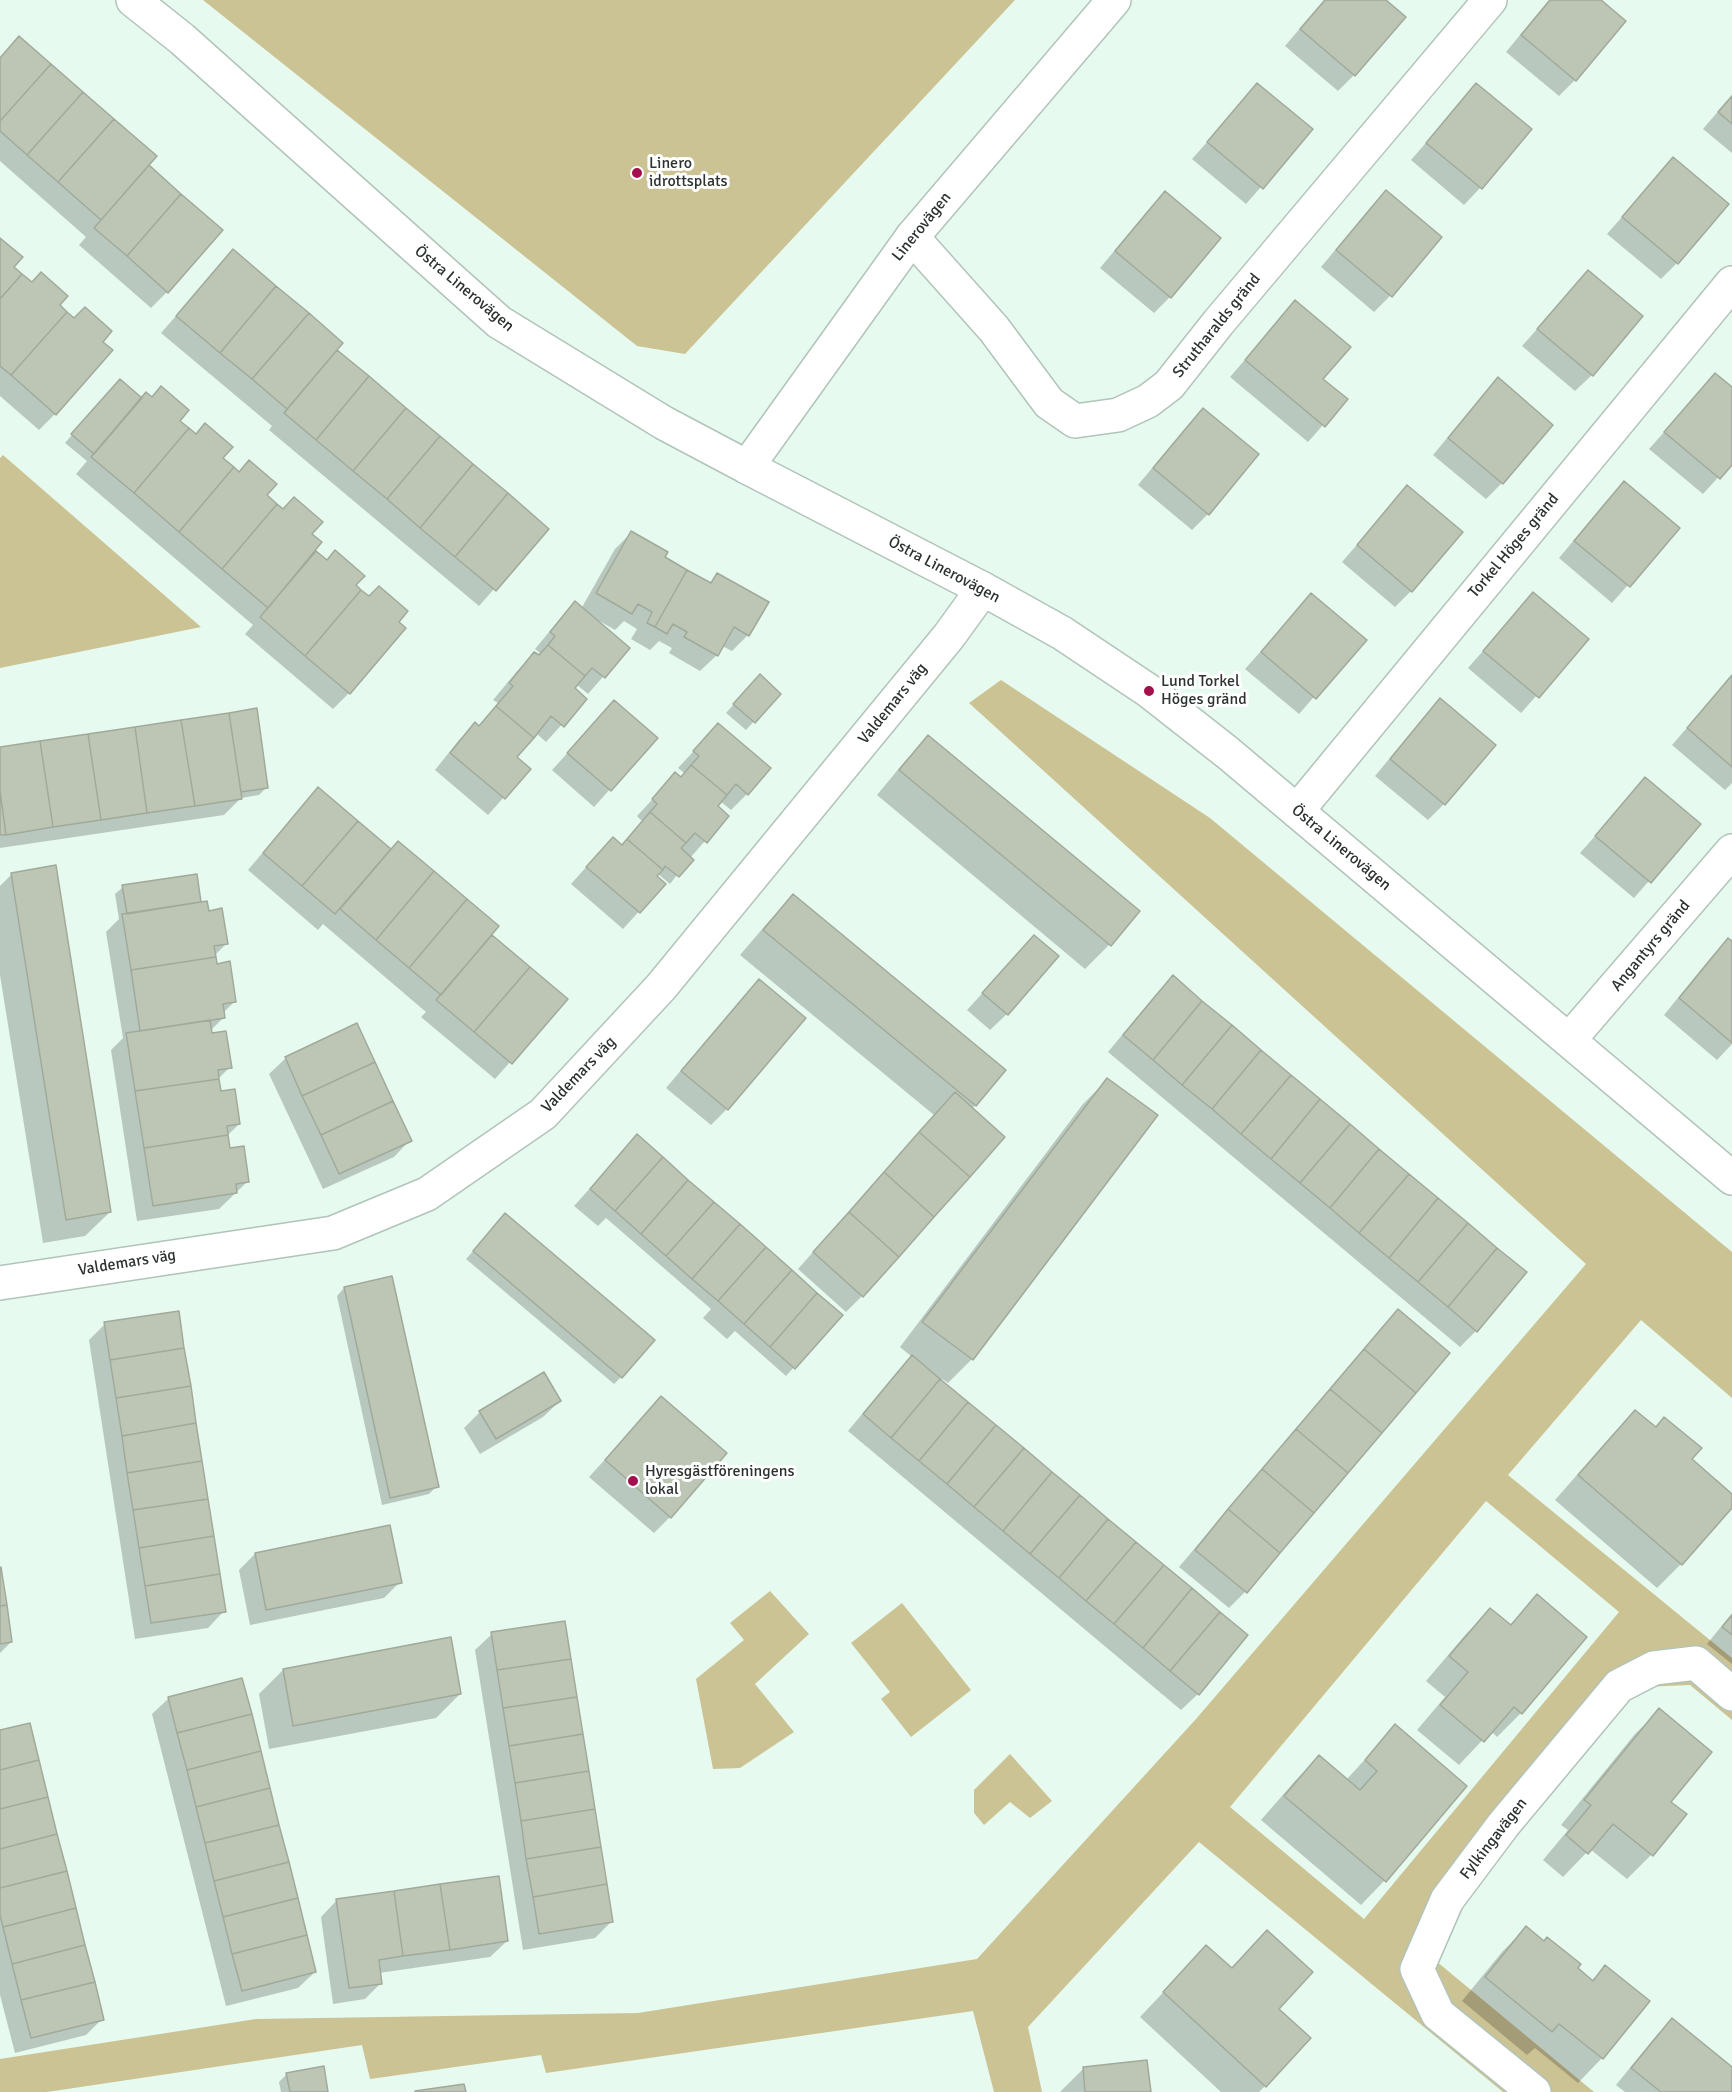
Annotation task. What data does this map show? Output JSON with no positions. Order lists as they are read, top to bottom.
{
  "streets": {
    "street": [
      "Linerovägen",
      "Östra Linerovägen",
      "Strutharalds gränd",
      "Torkel Höges gränd",
      "Valdemars väg",
      "Angantyrs gränd",
      "Fylkingavägen"
    ]
  },
  "crossings": [
    ["Linerovägen", "Östra Linerovägen"],
    ["Linerovägen", "Strutharalds gränd"],
    ["Östra Linerovägen", "Torkel Höges gränd"],
    ["Östra Linerovägen", "Valdemars väg"],
    ["Östra Linerovägen", "Angantyrs gränd"]
  ],
  "places": ["Linero idrottsplats", "Lund Torkel Höges gränd", "Hyresgästföreningens lokal"]
}
